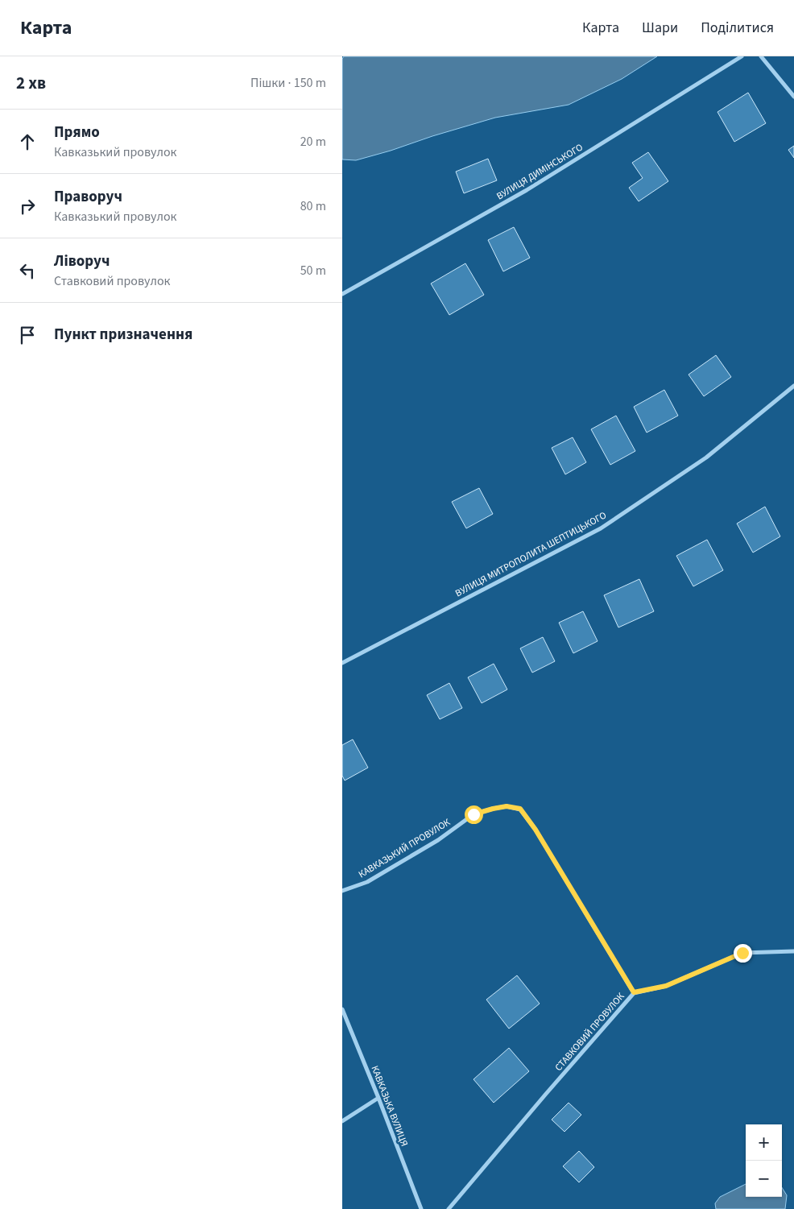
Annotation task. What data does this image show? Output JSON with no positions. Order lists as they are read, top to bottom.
{
  "streets": {
    "street": [
      "ВУЛИЦЯ ДИМІНСЬКОГО",
      "ВУЛИЦЯ МИТРОПОЛИТА ШЕПТИЦЬКОГО",
      "КАВКАЗЬКИЙ ПРОВУЛОК",
      "СТАВКОВИЙ ПРОВУЛОК",
      "КАВКАЗЬКА ВУЛИЦЯ"
    ]
  },
  "crossings": [
    ["КАВКАЗЬКИЙ ПРОВУЛОК", "СТАВКОВИЙ ПРОВУЛОК"]
  ],
  "page": {
    "header": "Карта",
    "nav": ["Карта", "Шари", "Поділитися"],
    "heading": ["2 хв", "Пішки · 150 m"],
    "list": [
      ["Прямо", "Кавказький провулок", "20 m"],
      ["Праворуч", "Кавказький провулок", "80 m"],
      ["Ліворуч", "Ставковий провулок", "50 m"],
      "Пункт призначення"
    ],
    "map_buttons": ["+", "−"]
  }
}
